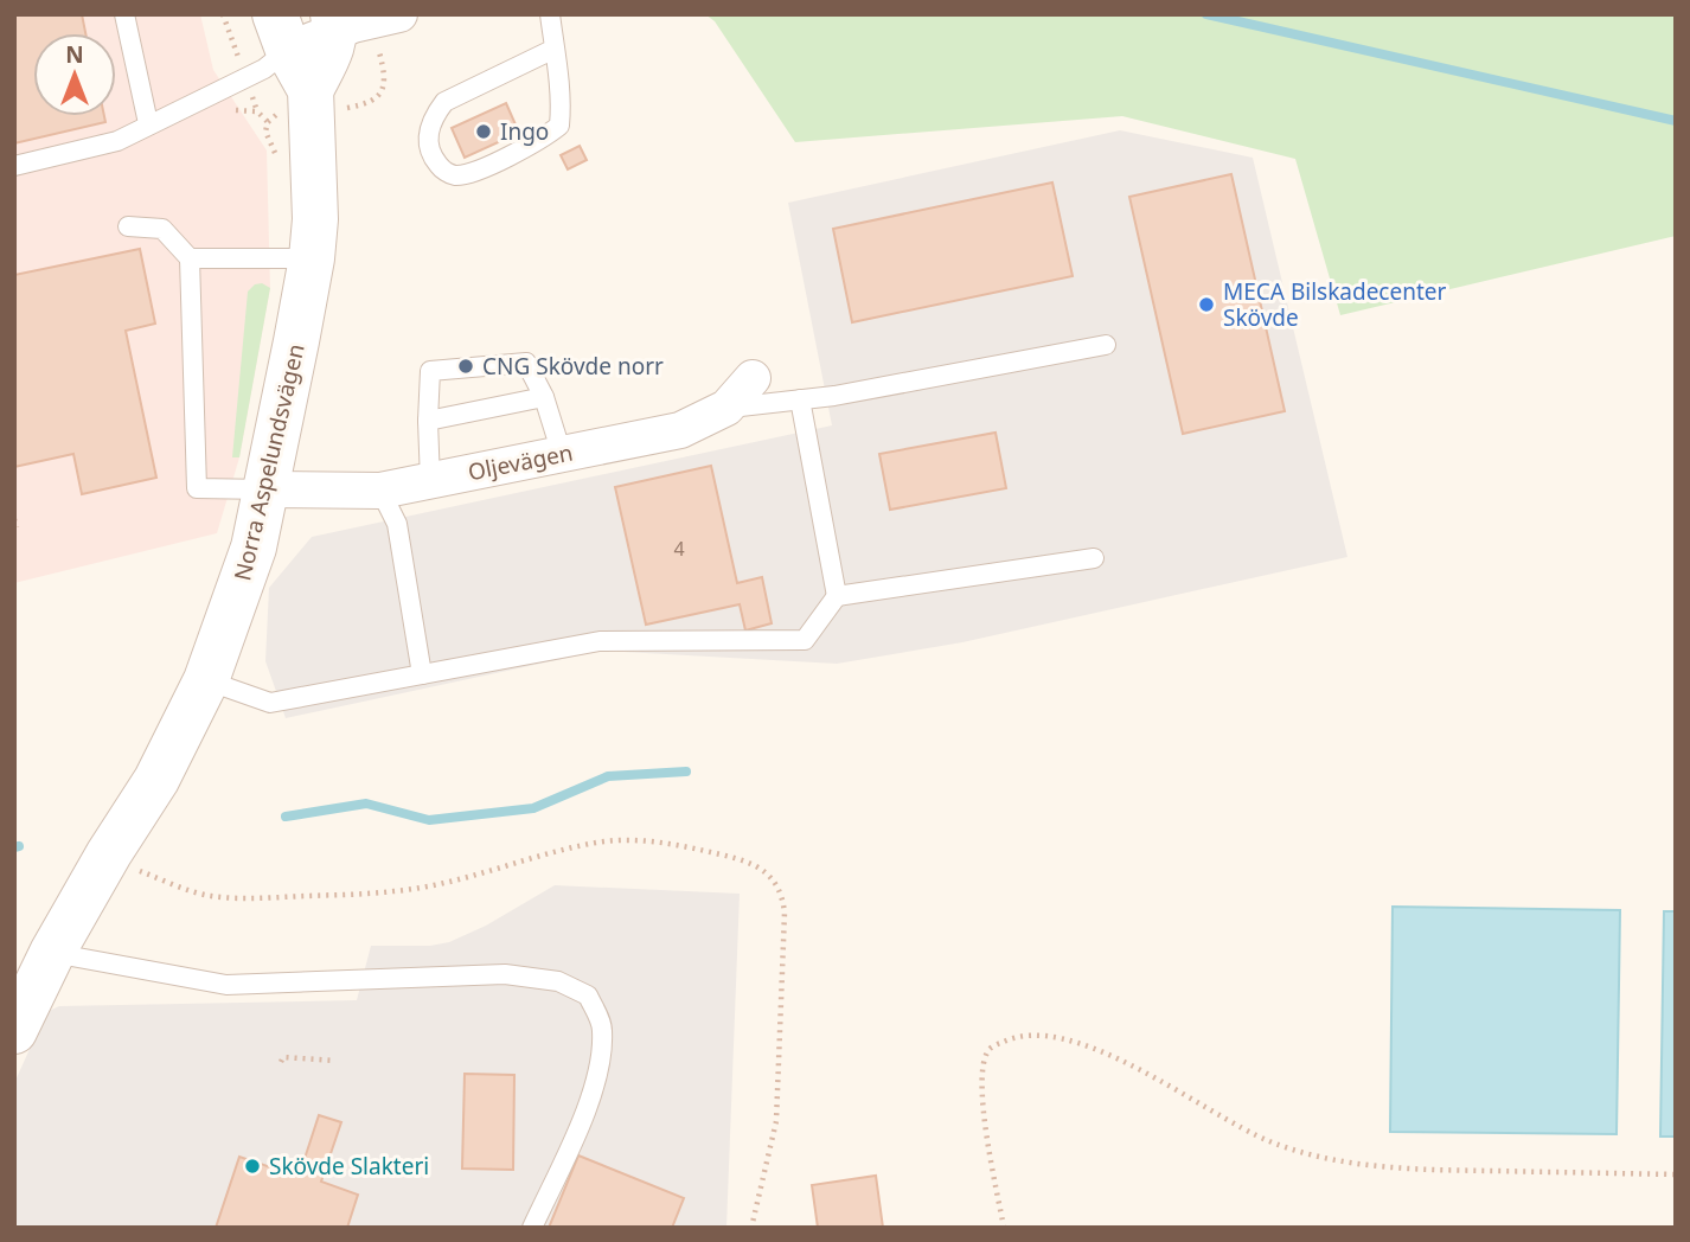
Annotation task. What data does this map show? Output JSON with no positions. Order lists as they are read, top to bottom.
{
  "streets": {
    "street": ["Norra Aspelundsvägen", "Oljevägen"]
  },
  "crossings": [
    ["Norra Aspelundsvägen", "Oljevägen"]
  ],
  "places": [
    "Ingo",
    "MECA Bilskadecenter Skövde",
    "CNG Skövde norr",
    "Skövde Slakteri"
  ],
  "house_numbers": ["4"],
  "north": "top"
}
